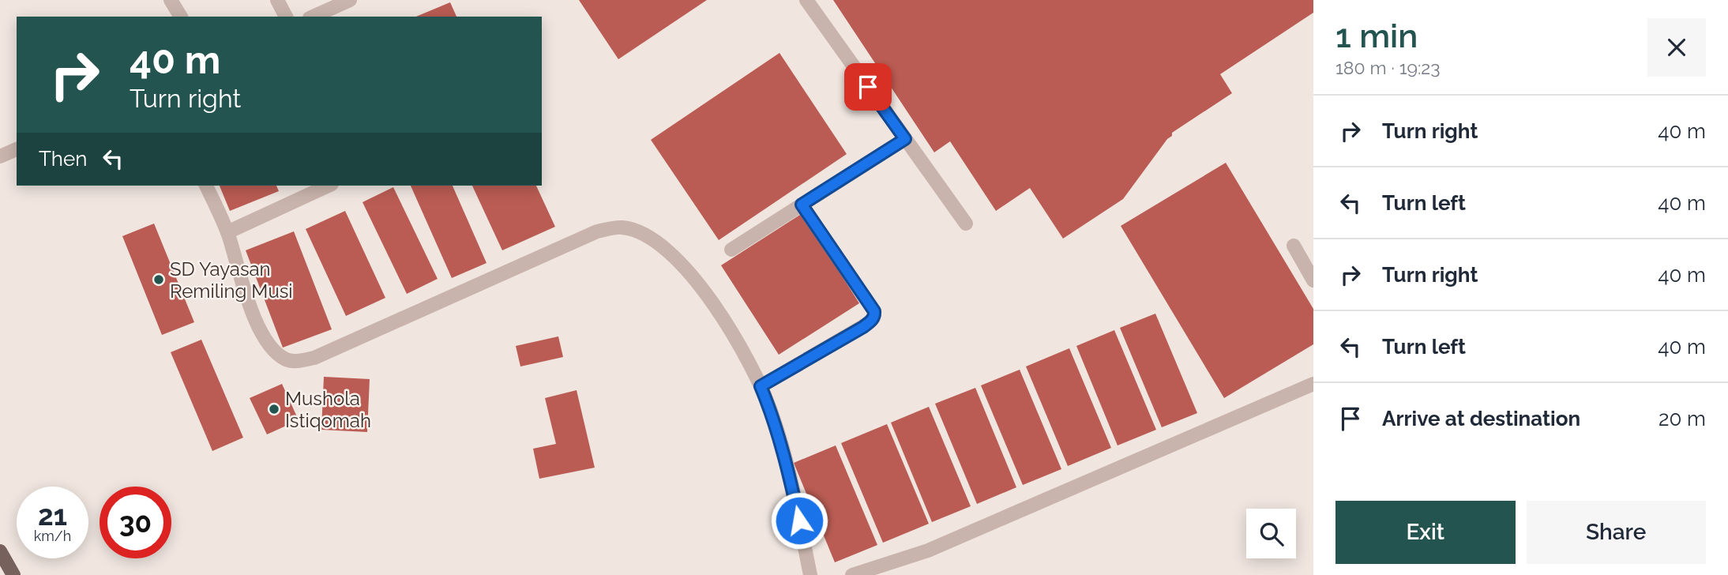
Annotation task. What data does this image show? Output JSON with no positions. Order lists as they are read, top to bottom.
{
  "places": ["SD Yayasan Remiling Musi", "Mushola Istiqomah"],
  "page": {
    "heading": ["1 min", "180 m · 19:23"],
    "turn": ["40 m", "Turn right"],
    "list": [
      {
        "name": "Turn right",
        "value": "40 m"
      },
      {
        "name": "Turn left",
        "value": "40 m"
      },
      {
        "name": "Turn right",
        "value": "40 m"
      },
      {
        "name": "Turn left",
        "value": "40 m"
      },
      {
        "name": "Arrive at destination",
        "value": "20 m"
      }
    ],
    "then": "Then",
    "speed": "21 km/h",
    "limit": "30",
    "buttons": ["Exit", "Share"]
  }
}
